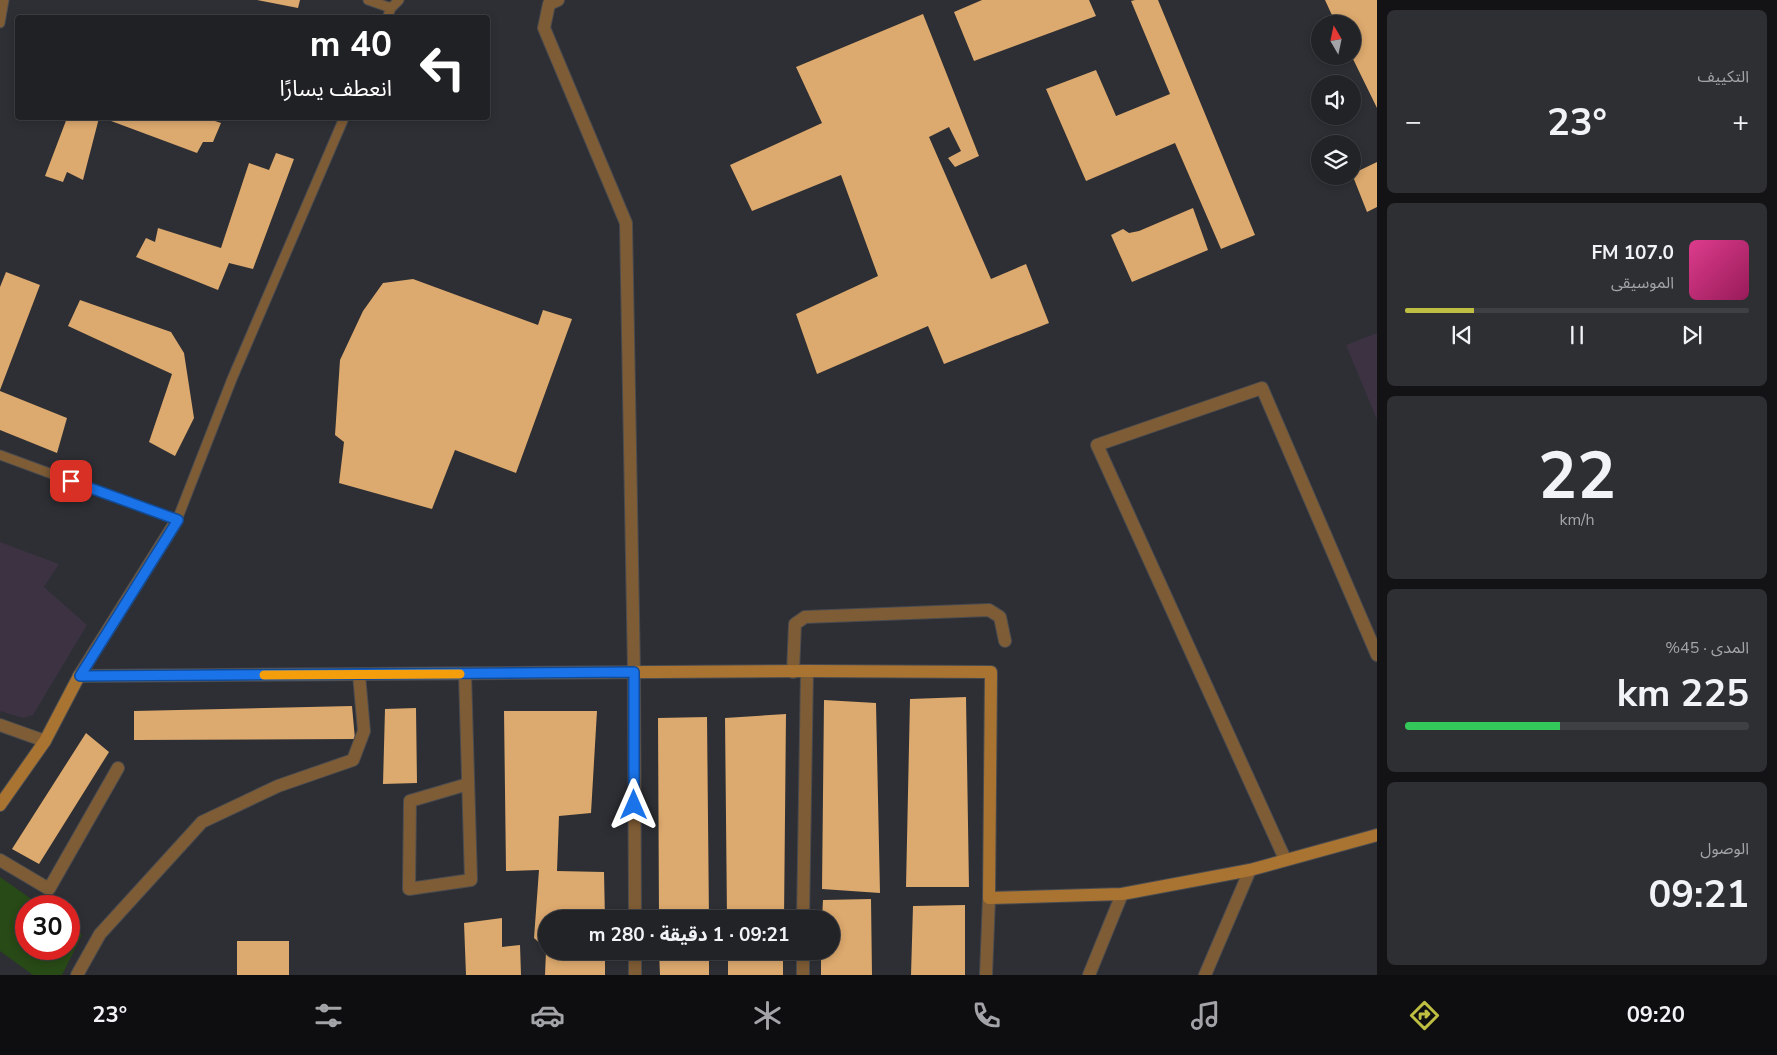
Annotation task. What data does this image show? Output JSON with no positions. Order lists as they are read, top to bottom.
{
  "north": "top",
  "page": {
    "tile": [
      "التكييف",
      ["22", "km/h"],
      ["المدى · 45%", "225 km"],
      ["الوصول", "09:21"]
    ],
    "turn": ["40 m", "انعطف يسارًا"],
    "heat": ["−", "23°", "+"],
    "song": ["107.0 FM", "الموسيقى"],
    "limit": "30",
    "trip": "09:21 · 1 دقيقة · 280 m",
    "tabs": ["09:20", "23°"]
  }
}
